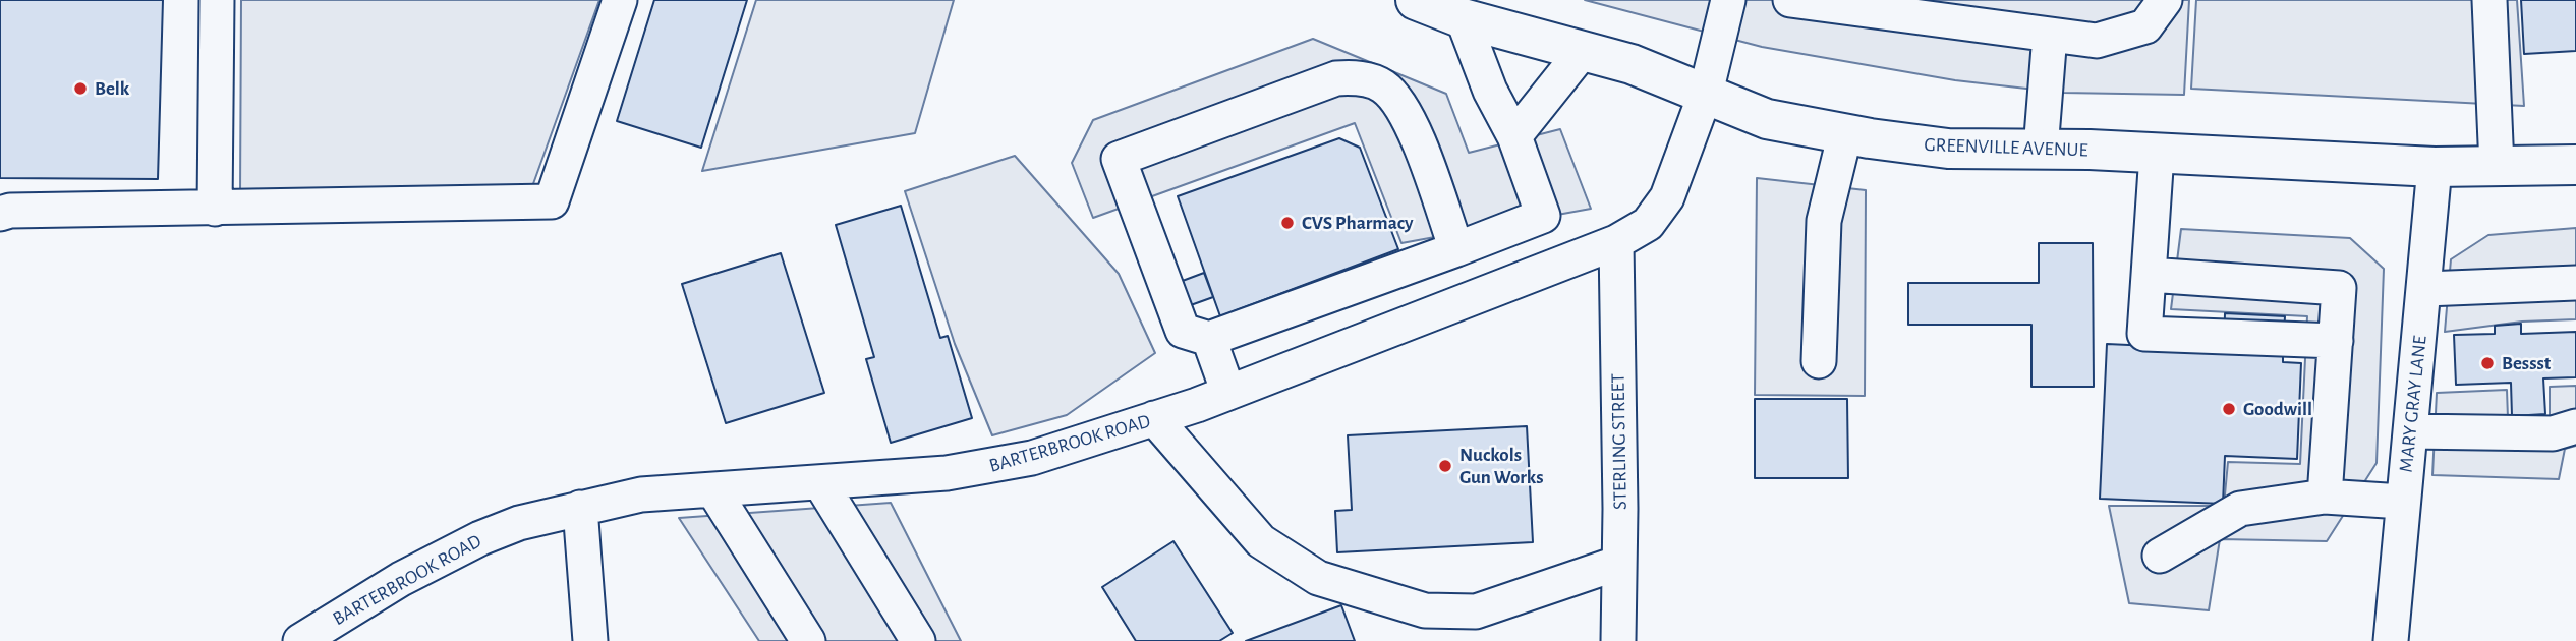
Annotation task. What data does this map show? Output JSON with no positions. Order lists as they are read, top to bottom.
{
  "streets": {
    "main road": ["GREENVILLE AVENUE"],
    "street": ["MARY GRAY LANE", "STERLING STREET", "BARTERBROOK ROAD"]
  },
  "crossings": [
    ["GREENVILLE AVENUE", "MARY GRAY LANE"],
    ["GREENVILLE AVENUE", "BARTERBROOK ROAD"],
    ["STERLING STREET", "BARTERBROOK ROAD"]
  ],
  "places": [
    "Belk",
    "CVS Pharmacy",
    "Bessst",
    "Goodwill",
    "Nuckols Gun Works"
  ]
}
